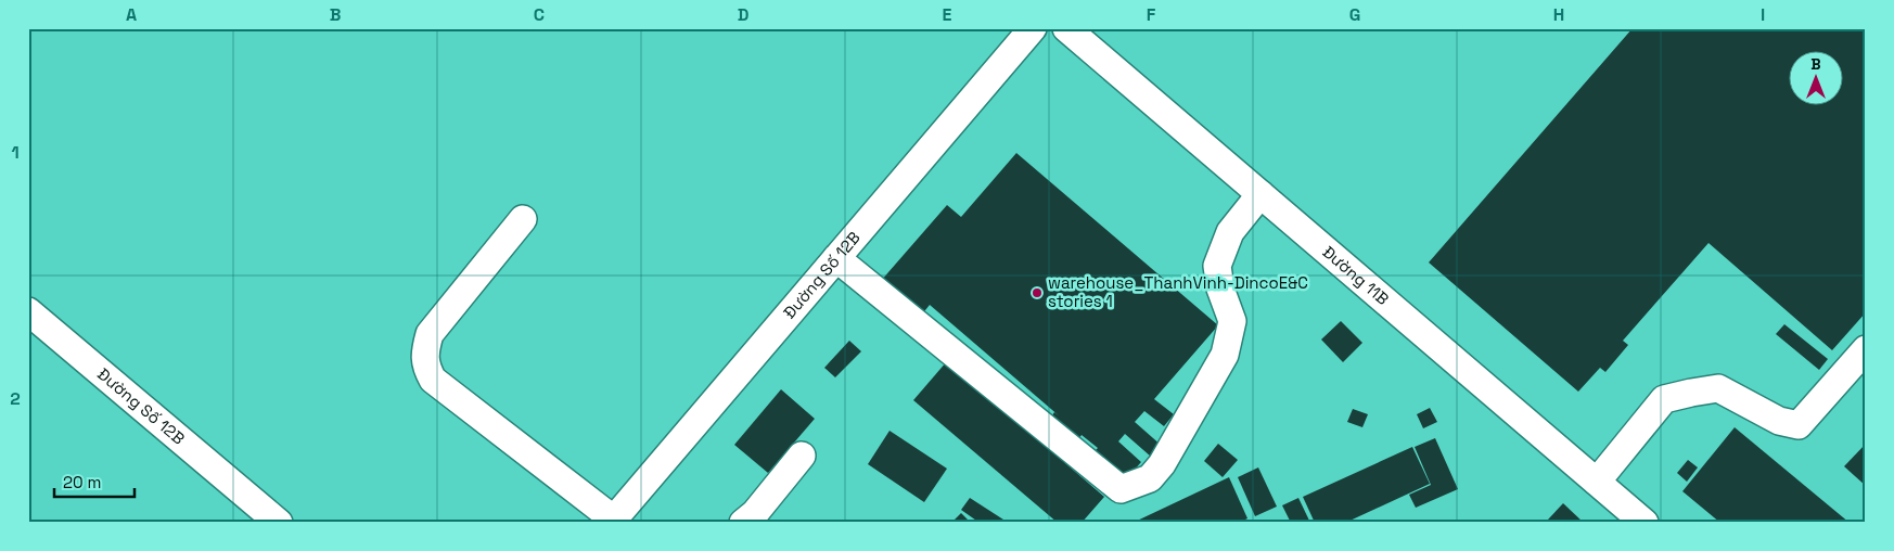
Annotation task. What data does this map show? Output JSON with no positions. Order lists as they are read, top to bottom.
{
  "streets": {
    "street": ["Đường Số 12B", "Đường 11B"]
  },
  "places": ["warehouse_ThanhVinh-DincoE&C stories 1"],
  "scale_bar": "20 m",
  "north": "top",
  "grid": {
    "columns": [
      "A",
      "B",
      "C",
      "D",
      "E",
      "F",
      "G",
      "H",
      "I"
    ],
    "rows": ["1", "2"]
  }
}
